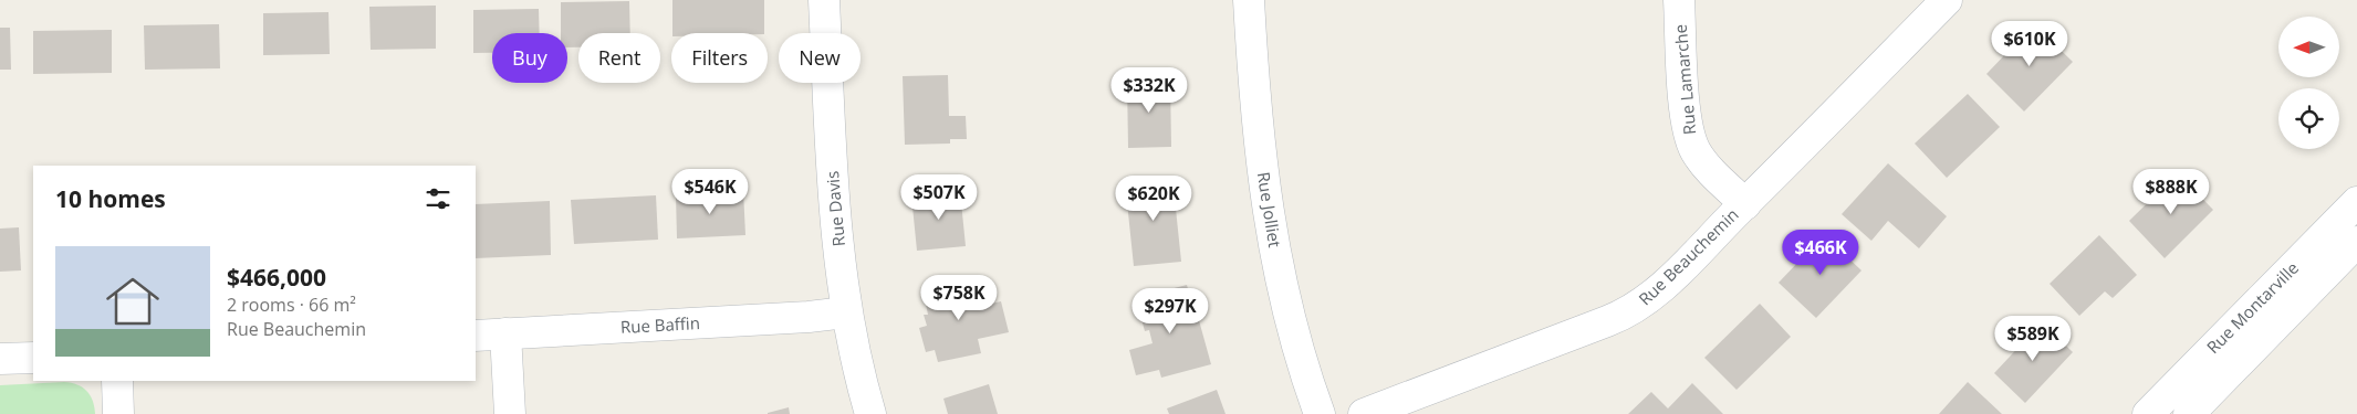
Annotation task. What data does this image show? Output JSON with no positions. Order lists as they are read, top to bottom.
{
  "streets": {
    "street": [
      "Rue Lamarche",
      "Rue Davis",
      "Rue Jolliet",
      "Rue Beauchemin",
      "Rue Montarville",
      "Rue Baffin"
    ]
  },
  "crossings": [
    ["Rue Lamarche", "Rue Beauchemin"],
    ["Rue Davis", "Rue Baffin"]
  ],
  "north": "left",
  "page": {
    "price": [
      "$610K",
      "$332K",
      "$546K",
      "$888K",
      "$507K",
      "$620K",
      "$466K",
      "$758K",
      "$297K",
      "$589K"
    ],
    "chip": [
      "Buy",
      "Rent",
      "Filters",
      "New"
    ],
    "heading": "10 homes",
    "list": [
      {
        "name": "$466,000",
        "note": "2 rooms · 66 m² · Rue Beauchemin"
      }
    ]
  }
}
